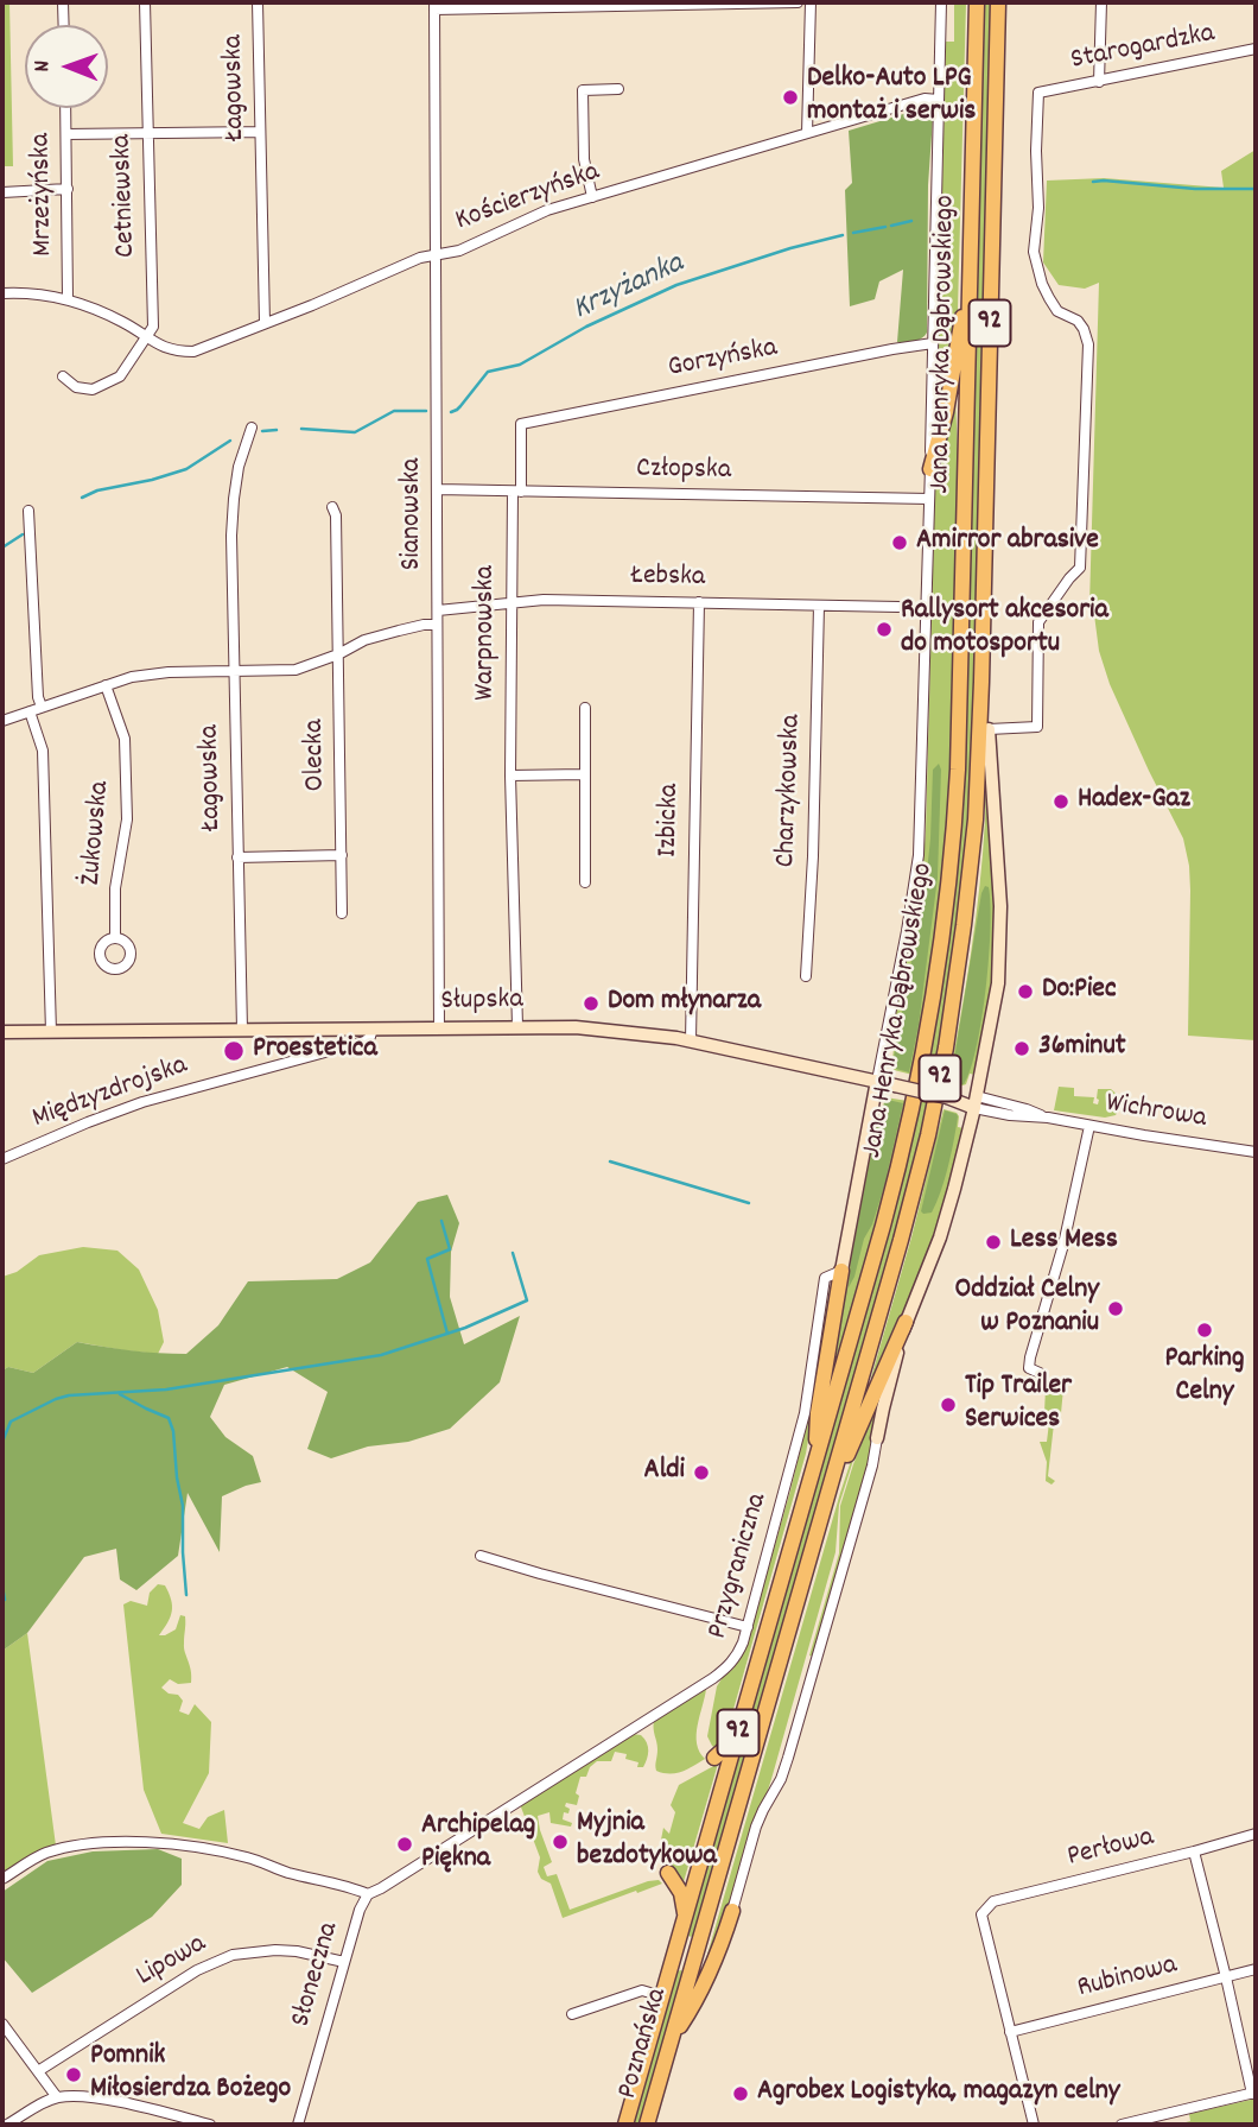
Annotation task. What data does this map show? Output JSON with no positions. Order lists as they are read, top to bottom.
{
  "streets": {
    "main road": ["92", "Jana Henryka Dąbrowskiego", "Poznańska"],
    "street": [
      "Starogardzka",
      "Łagowska",
      "Mrzeżyńska",
      "Cetniewska",
      "Kościerzyńska",
      "Gorzyńska",
      "Człopska",
      "Sianowska",
      "Łebska",
      "Warpnowska",
      "Olecka",
      "Charzykowska",
      "Izbicka",
      "Żukowska",
      "Słupska",
      "Międzyzdrojska",
      "Wichrowa",
      "Przygraniczna",
      "Perłowa",
      "Lipowa",
      "Słoneczna",
      "Rubinowa"
    ]
  },
  "crossings": [
    ["Łagowska", "Kościerzyńska"],
    ["Łagowska", "Słupska"],
    ["Mrzeżyńska", "Kościerzyńska"],
    ["Cetniewska", "Kościerzyńska"],
    ["Kościerzyńska", "Jana Henryka Dąbrowskiego"],
    ["Kościerzyńska", "Sianowska"],
    ["Jana Henryka Dąbrowskiego", "Gorzyńska"],
    ["Jana Henryka Dąbrowskiego", "Człopska"],
    ["Jana Henryka Dąbrowskiego", "Słupska"],
    ["Jana Henryka Dąbrowskiego", "Poznańska"],
    ["Gorzyńska", "Warpnowska"],
    ["Człopska", "Sianowska"],
    ["Człopska", "Warpnowska"],
    ["Sianowska", "Łebska"],
    ["Sianowska", "Słupska"],
    ["Łebska", "Warpnowska"],
    ["Łebska", "Charzykowska"],
    ["Łebska", "Izbicka"],
    ["Warpnowska", "Słupska"],
    ["Izbicka", "Słupska"],
    ["Słupska", "Międzyzdrojska"],
    ["Słupska", "Wichrowa"],
    ["Przygraniczna", "Słoneczna"],
    ["Perłowa", "Rubinowa"],
    ["Lipowa", "Słoneczna"]
  ],
  "water": ["Krzyżanka"],
  "places": [
    "Delko-Auto LPG montaż i serwis",
    "Amirror abrasive",
    "Rallysort akcesoria do motosportu",
    "Hadex-Gaz",
    "Do:Piec",
    "Dom młynarza",
    "36minut",
    "Proestetica",
    "Less Mess",
    "Oddział Celny w Poznaniu",
    "Parking Celny",
    "Tip Trailer Serwices",
    "Aldi",
    "Myjnia bezdotykowa",
    "Archipelag Piękna",
    "Pomnik Miłosierdza Bożego",
    "Agrobex Logistyka, magazyn celny"
  ],
  "north": "left"
}
